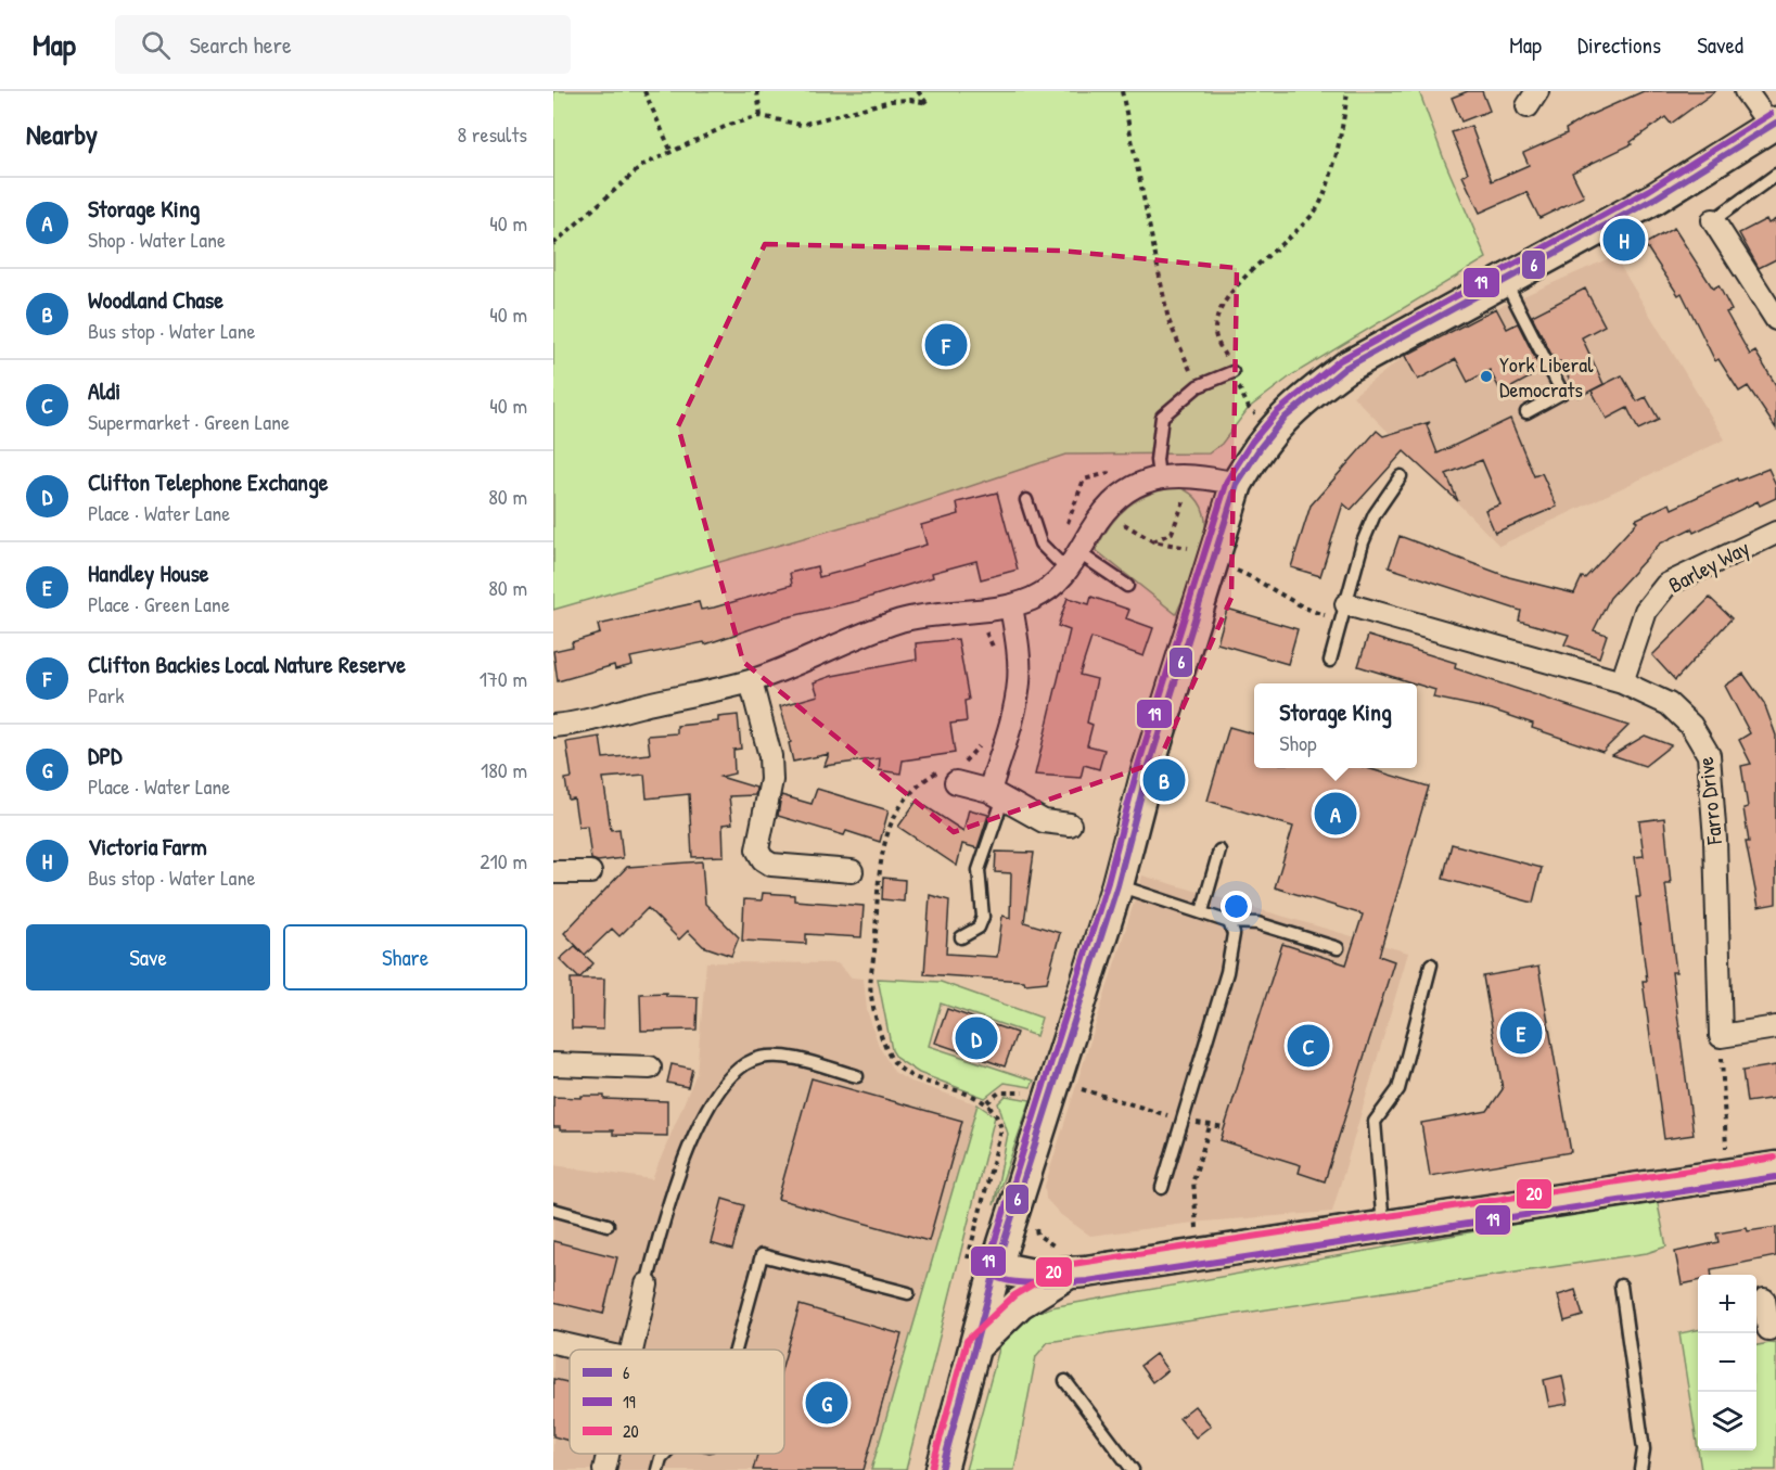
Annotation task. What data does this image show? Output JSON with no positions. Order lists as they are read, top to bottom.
{
  "streets": {
    "street": ["Barley Way", "Farro Drive"]
  },
  "crossings": [
    ["Barley Way", "Farro Drive"]
  ],
  "places": ["York Liberal Democrats"],
  "lines": ["transit line 19", "transit line 6", "transit line 20"],
  "legend": ["6", "19", "20"],
  "page": {
    "header": "Map",
    "search": "Search here",
    "nav": ["Map", "Directions", "Saved"],
    "heading": ["Nearby", "8 results"],
    "list": [
      {
        "mark": "A",
        "name": "Storage King",
        "note": "Shop · Water Lane",
        "value": "40 m"
      },
      {
        "mark": "B",
        "name": "Woodland Chase",
        "note": "Bus stop · Water Lane",
        "value": "40 m"
      },
      {
        "mark": "C",
        "name": "Aldi",
        "note": "Supermarket · Green Lane",
        "value": "40 m"
      },
      {
        "mark": "D",
        "name": "Clifton Telephone Exchange",
        "note": "Place · Water Lane",
        "value": "80 m"
      },
      {
        "mark": "E",
        "name": "Handley House",
        "note": "Place · Green Lane",
        "value": "80 m"
      },
      {
        "mark": "F",
        "name": "Clifton Backies Local Nature Reserve",
        "note": "Park",
        "value": "170 m"
      },
      {
        "mark": "G",
        "name": "DPD",
        "note": "Place · Water Lane",
        "value": "180 m"
      },
      {
        "mark": "H",
        "name": "Victoria Farm",
        "note": "Bus stop · Water Lane",
        "value": "210 m"
      }
    ],
    "pins": [
      "H",
      "F",
      "B",
      "A",
      "E",
      "D",
      "C",
      "G"
    ],
    "popup": ["Storage King", "Shop"],
    "buttons": ["Save", "Share"],
    "map_buttons": ["+", "−"]
  }
}
